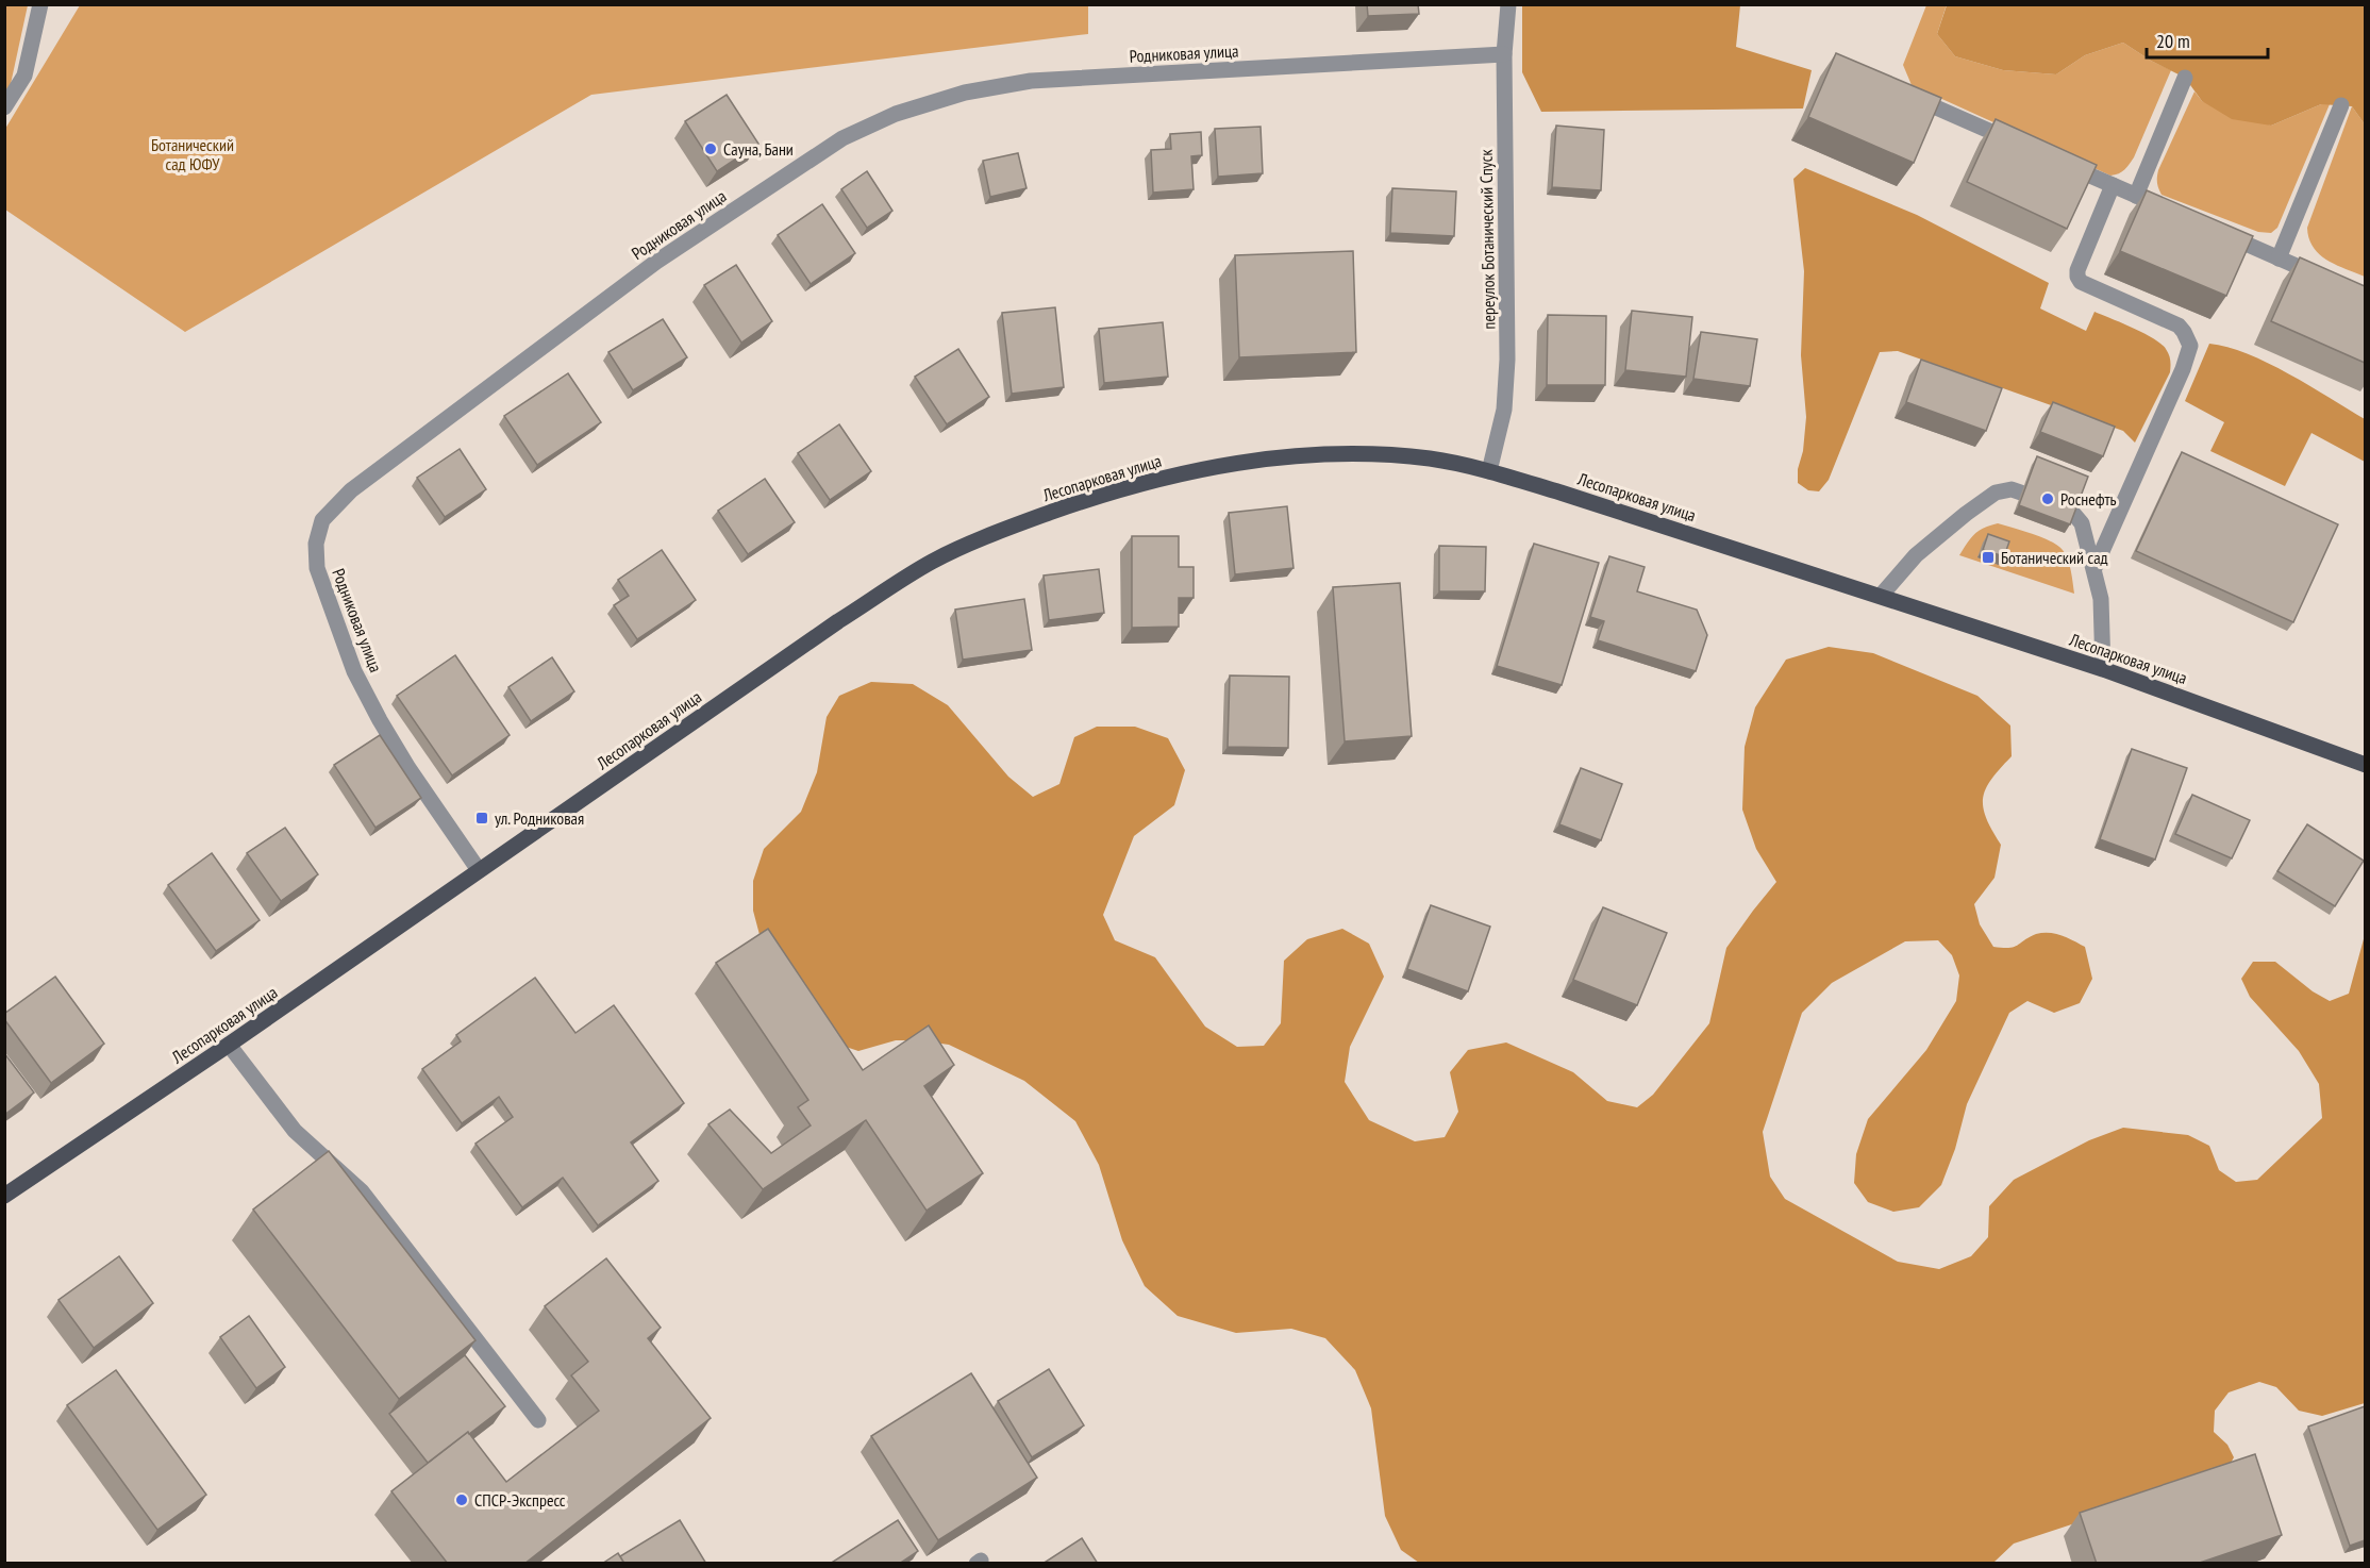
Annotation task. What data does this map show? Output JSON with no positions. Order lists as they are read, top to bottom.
{
  "streets": {
    "main road": ["Лесопарковая улица"],
    "street": ["Родниковая улица", "переулок Ботанический Спуск"]
  },
  "crossings": [
    ["Родниковая улица", "переулок Ботанический Спуск"],
    ["Родниковая улица", "Лесопарковая улица"],
    ["переулок Ботанический Спуск", "Лесопарковая улица"]
  ],
  "parks": ["Ботанический сад ЮФУ"],
  "places": {
    "other": ["Сауна, Бани", "Роснефть", "СПСР-Экспресс"],
    "transit": ["Ботанический сад", "ул. Родниковая"]
  },
  "scale_bar": "20 m"
}
